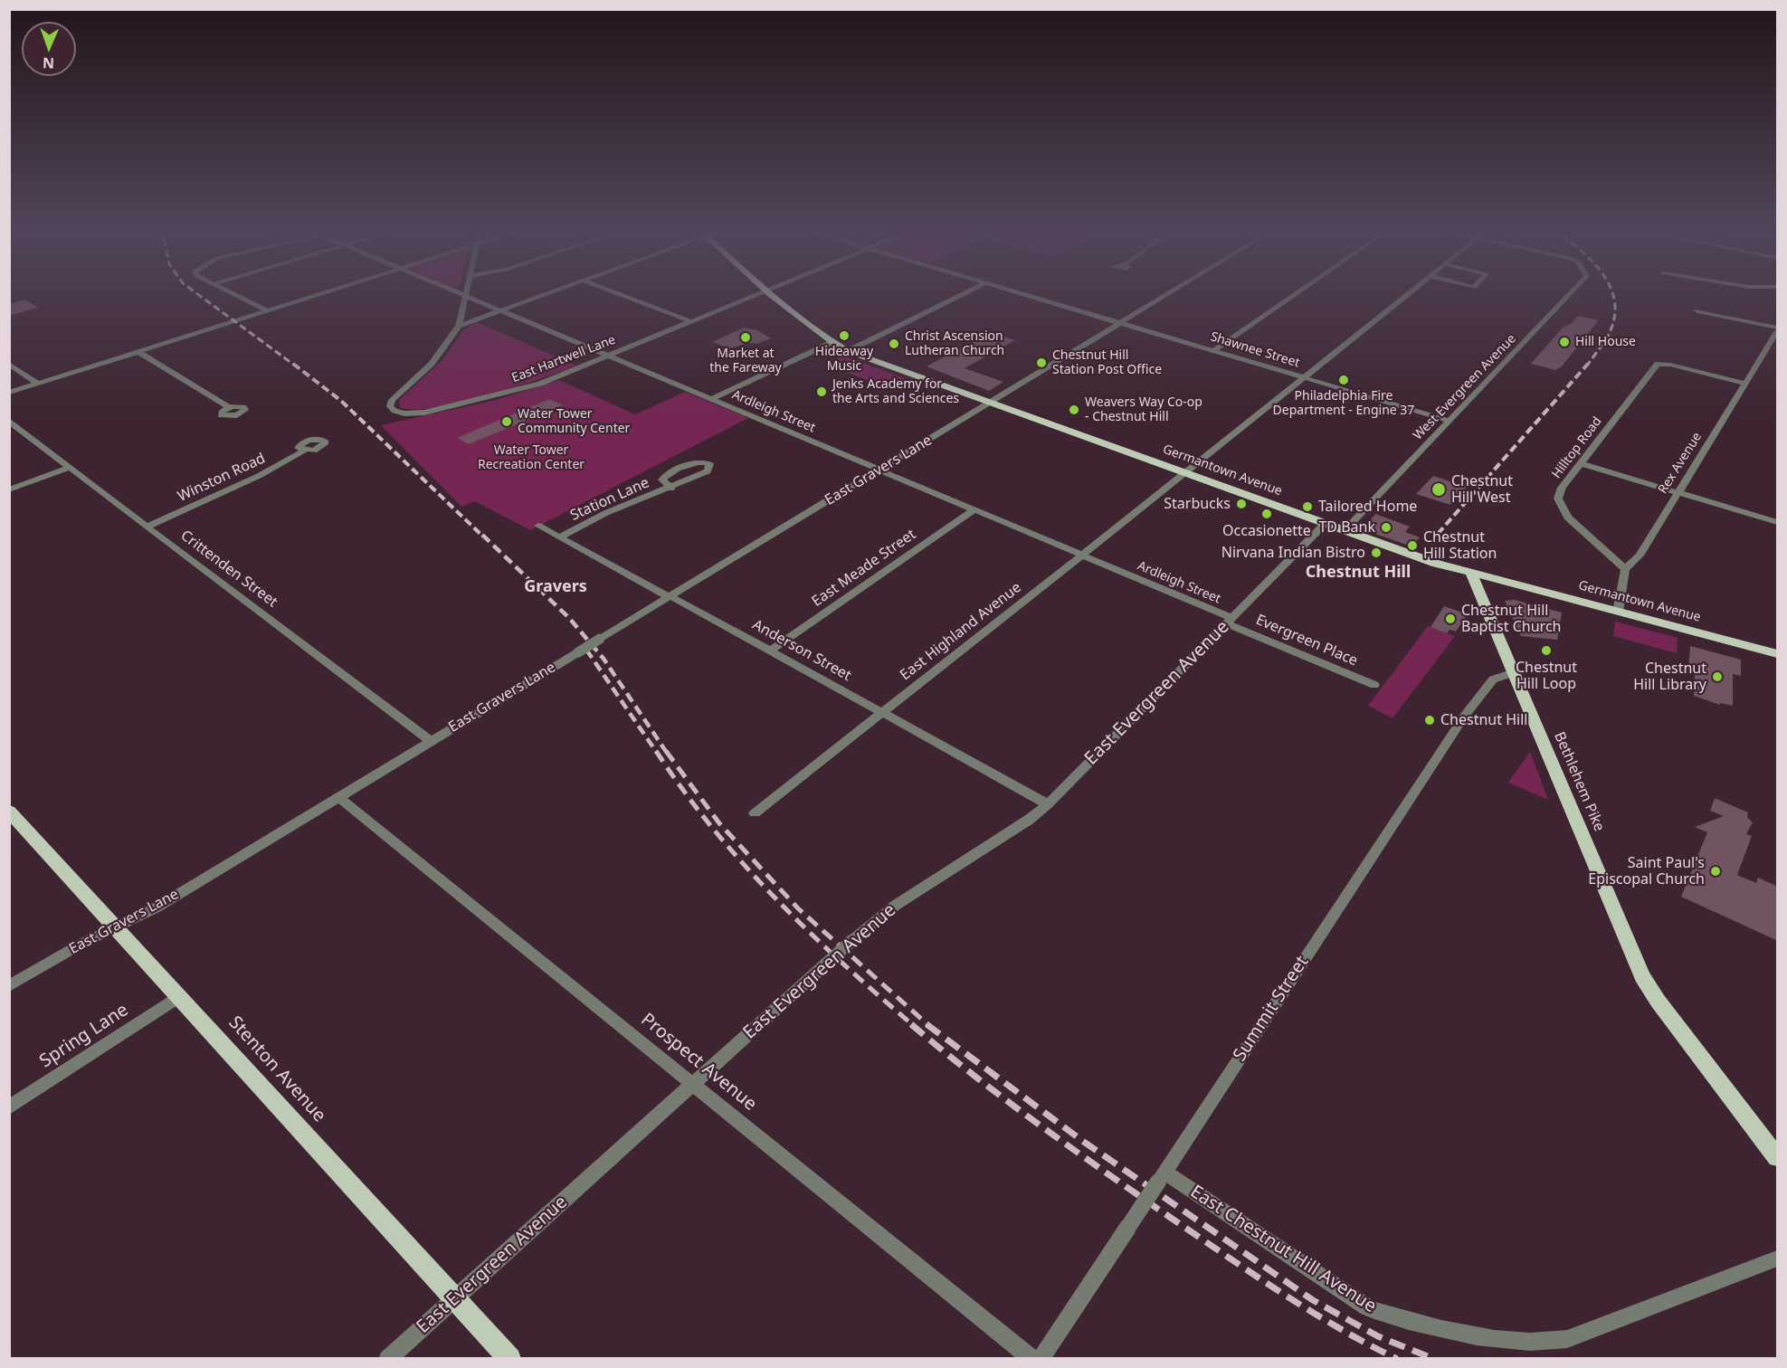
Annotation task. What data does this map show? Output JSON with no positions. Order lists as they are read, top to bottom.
{
  "streets": {
    "main road": ["Germantown Avenue", "Bethlehem Pike", "Stenton Avenue"],
    "street": [
      "Shawnee Street",
      "East Hartwell Lane",
      "West Evergreen Avenue",
      "Ardleigh Street",
      "Hilltop Road",
      "Rex Avenue",
      "East Gravers Lane",
      "Winston Road",
      "Station Lane",
      "East Meade Street",
      "Crittenden Street",
      "East Highland Avenue",
      "Evergreen Place",
      "Anderson Street",
      "East Evergreen Avenue",
      "Summit Street",
      "Spring Lane",
      "Prospect Avenue",
      "East Chestnut Hill Avenue"
    ]
  },
  "crossings": [
    ["Shawnee Street", "West Evergreen Avenue"],
    ["Shawnee Street", "East Gravers Lane"],
    ["Shawnee Street", "East Highland Avenue"],
    ["East Hartwell Lane", "Ardleigh Street"],
    ["West Evergreen Avenue", "Germantown Avenue"],
    ["Ardleigh Street", "East Gravers Lane"],
    ["Ardleigh Street", "East Meade Street"],
    ["Ardleigh Street", "East Highland Avenue"],
    ["Ardleigh Street", "Evergreen Place"],
    ["Ardleigh Street", "East Evergreen Avenue"],
    ["Hilltop Road", "Rex Avenue"],
    ["East Gravers Lane", "Germantown Avenue"],
    ["East Gravers Lane", "Crittenden Street"],
    ["East Gravers Lane", "Anderson Street"],
    ["East Gravers Lane", "Prospect Avenue"],
    ["East Gravers Lane", "Stenton Avenue"],
    ["Germantown Avenue", "East Highland Avenue"],
    ["Germantown Avenue", "East Evergreen Avenue"],
    ["Germantown Avenue", "Bethlehem Pike"],
    ["Winston Road", "Crittenden Street"],
    ["Station Lane", "Anderson Street"],
    ["East Meade Street", "Anderson Street"],
    ["East Highland Avenue", "Anderson Street"],
    ["Evergreen Place", "East Evergreen Avenue"],
    ["Anderson Street", "East Evergreen Avenue"],
    ["East Evergreen Avenue", "Prospect Avenue"],
    ["East Evergreen Avenue", "Stenton Avenue"],
    ["Bethlehem Pike", "Summit Street"],
    ["Summit Street", "East Chestnut Hill Avenue"],
    ["Spring Lane", "Stenton Avenue"]
  ],
  "districts": ["Chestnut Hill", "Gravers"],
  "parks": ["Water Tower Recreation Center"],
  "places": [
    "Hideaway Music",
    "Market at the Fareway",
    "Hill House",
    "Christ Ascension Lutheran Church",
    "Chestnut Hill Station Post Office",
    "Philadelphia Fire Department - Engine 37",
    "Jenks Academy for the Arts and Sciences",
    "Weavers Way Co‑op - Chestnut Hill",
    "Water Tower Community Center",
    "Chestnut Hill West",
    "Starbucks",
    "Tailored Home",
    "Occasionette",
    "TD Bank",
    "Chestnut Hill Station",
    "Nirvana Indian Bistro",
    "Chestnut Hill Baptist Church",
    "Chestnut Hill Loop",
    "Chestnut Hill Library",
    "Chestnut Hill",
    "Saint Paul's Episcopal Church"
  ],
  "north": "bottom"
}
